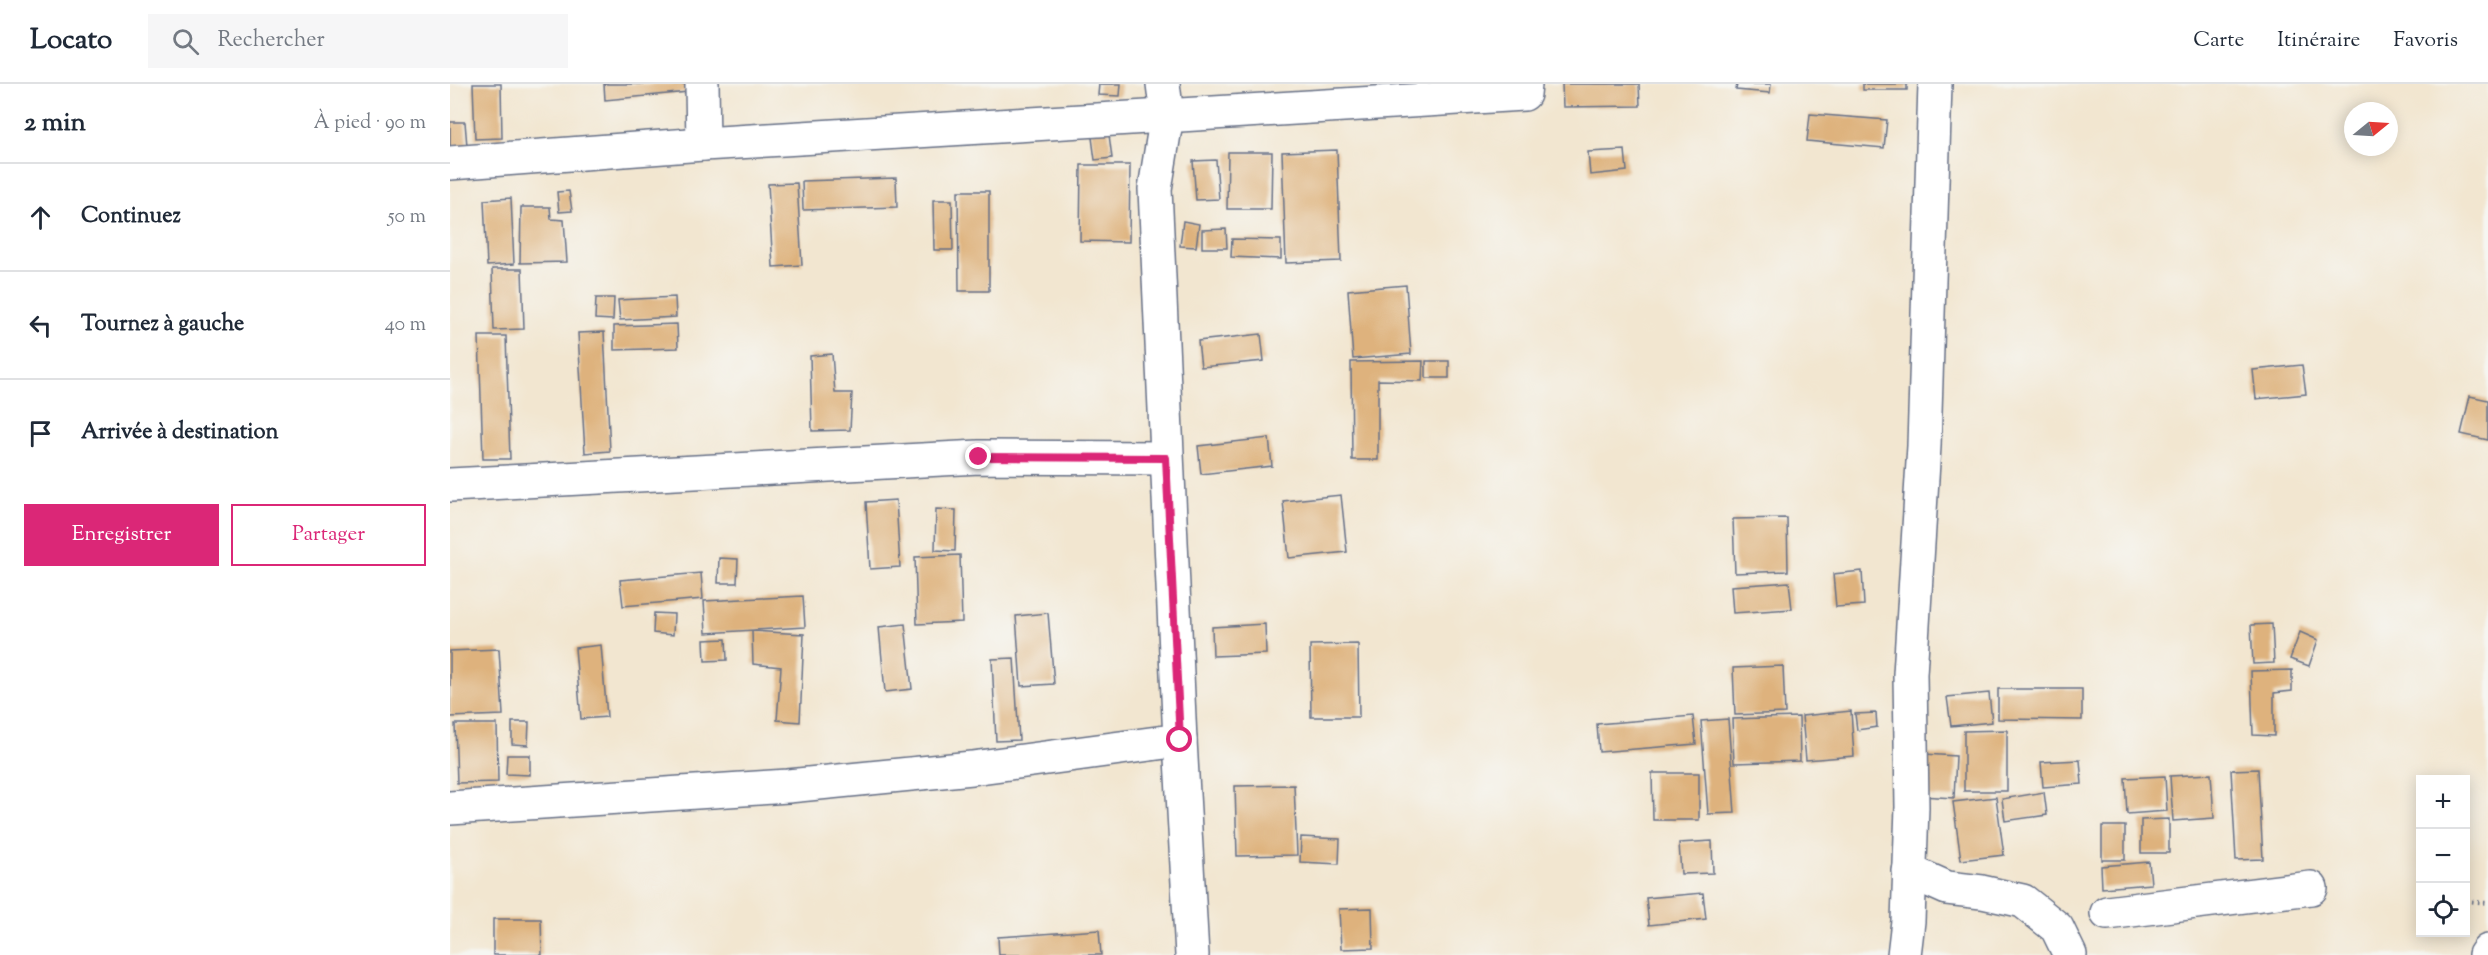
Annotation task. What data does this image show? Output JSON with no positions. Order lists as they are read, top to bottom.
{
  "north": "right",
  "page": {
    "header": "Locato",
    "search": "Rechercher",
    "nav": ["Carte", "Itinéraire", "Favoris"],
    "heading": ["2 min", "À pied · 90 m"],
    "list": [
      ["Continuez", "50 m"],
      ["Tournez à gauche", "40 m"],
      "Arrivée à destination"
    ],
    "buttons": ["Enregistrer", "Partager"],
    "map_buttons": ["+", "−"]
  }
}
